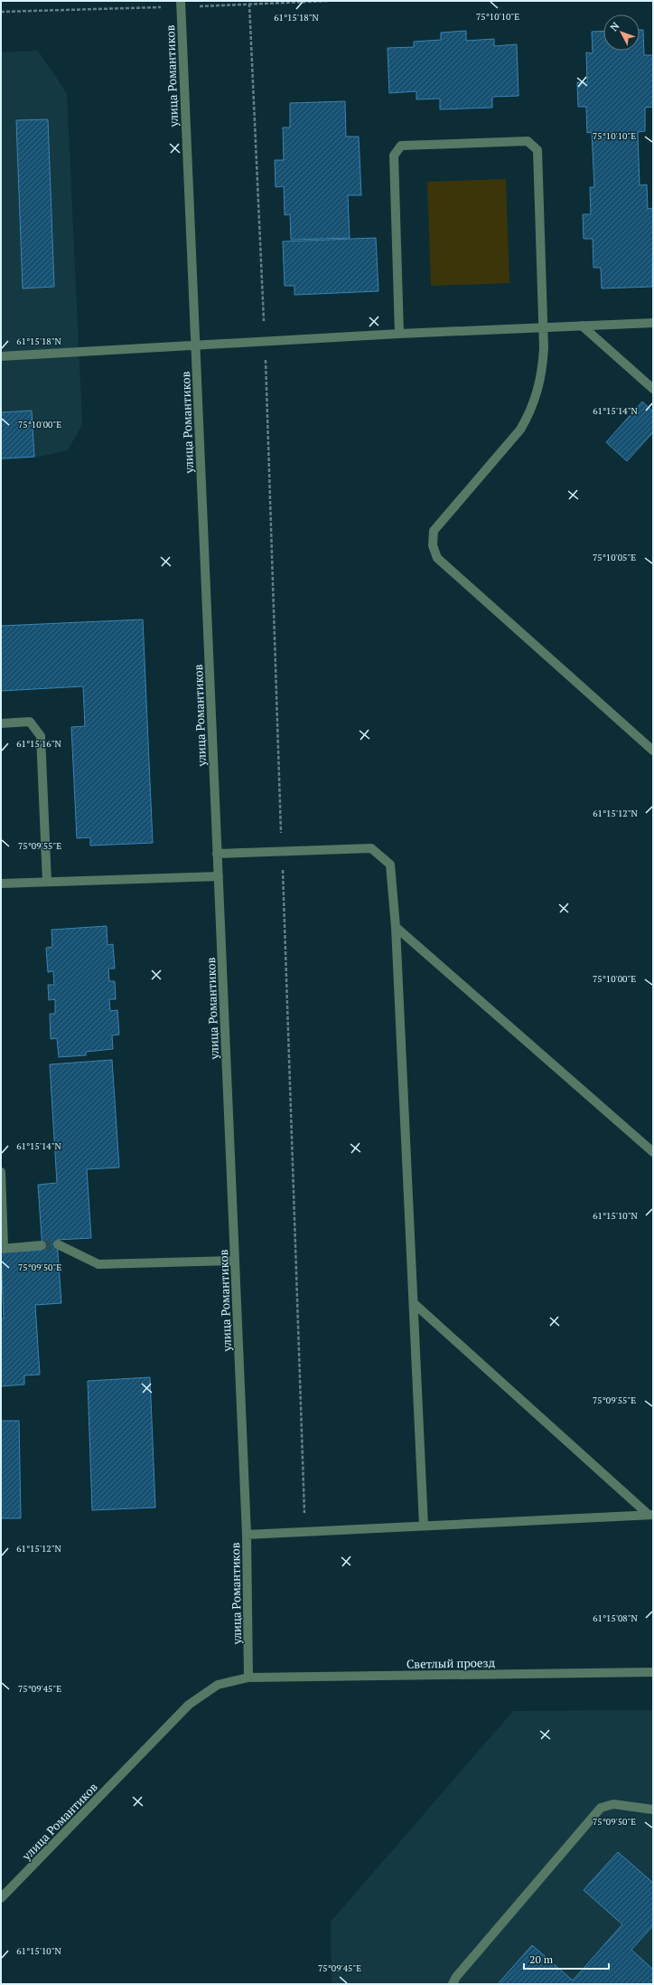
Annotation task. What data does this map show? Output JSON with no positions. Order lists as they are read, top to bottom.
{
  "streets": {
    "street": ["улица Романтиков", "Светлый проезд"]
  },
  "crossings": [
    ["улица Романтиков", "Светлый проезд"]
  ],
  "scale_bar": "20 m",
  "north": "top left",
  "coordinates": [
    "75°10'10\"E",
    "61°15'18\"N",
    "61°15'14\"N",
    "75°10'00\"E",
    "75°10'05\"E",
    "61°15'16\"N",
    "61°15'12\"N",
    "75°09'55\"E",
    "61°15'10\"N",
    "75°09'50\"E",
    "61°15'08\"N",
    "75°09'45\"E"
  ]
}
